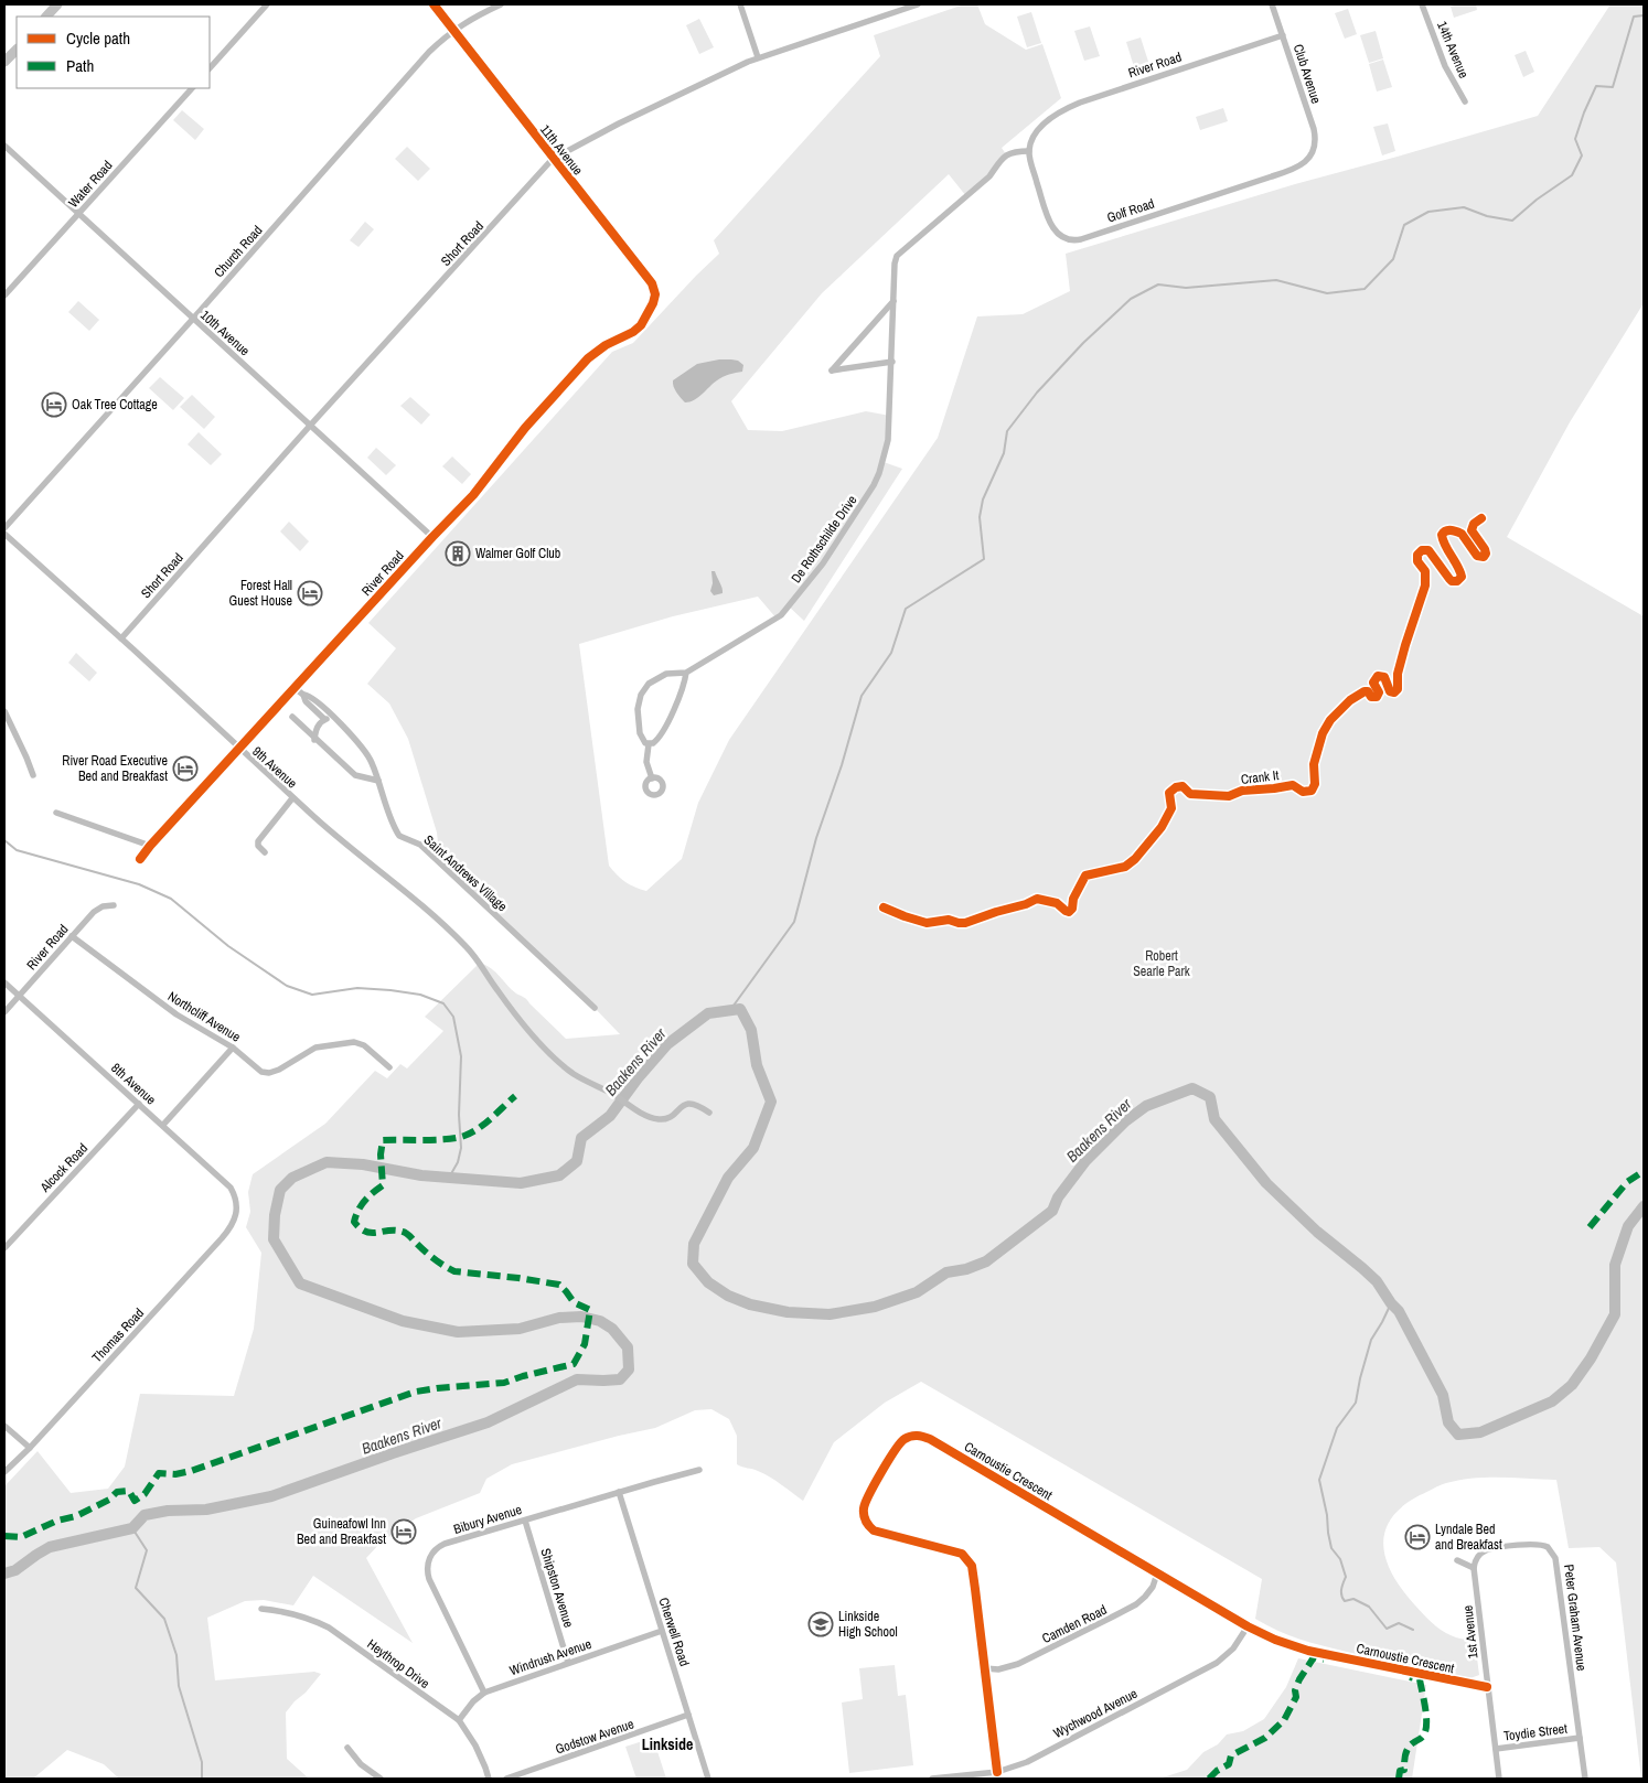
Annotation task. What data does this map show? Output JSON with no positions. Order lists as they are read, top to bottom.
{
  "streets": {
    "street": [
      "14th Avenue",
      "River Road",
      "Club Avenue",
      "11th Avenue",
      "Water Road",
      "Golf Road",
      "Short Road",
      "Church Road",
      "10th Avenue",
      "De Rothschilde Drive",
      "9th Avenue",
      "Saint Andrews Village",
      "Northcliff Avenue",
      "8th Avenue",
      "Alcock Road",
      "Thomas Road",
      "Carnoustie Crescent",
      "Bibury Avenue",
      "Shipston Avenue",
      "Peter Graham Avenue",
      "Camden Road",
      "Cherwell Road",
      "1st Avenue",
      "Windrush Avenue",
      "Heythrop Drive",
      "Wychwood Avenue",
      "Toydie Street",
      "Godstow Avenue"
    ],
    "cycle path": ["Crank It"]
  },
  "crossings": [
    ["River Road", "Club Avenue"],
    ["River Road", "11th Avenue"],
    ["River Road", "Golf Road"],
    ["River Road", "10th Avenue"],
    ["River Road", "De Rothschilde Drive"],
    ["River Road", "9th Avenue"],
    ["River Road", "Saint Andrews Village"],
    ["River Road", "Northcliff Avenue"],
    ["River Road", "8th Avenue"],
    ["Club Avenue", "Golf Road"],
    ["11th Avenue", "Short Road"],
    ["11th Avenue", "Church Road"],
    ["Water Road", "10th Avenue"],
    ["Golf Road", "De Rothschilde Drive"],
    ["Short Road", "10th Avenue"],
    ["Short Road", "9th Avenue"],
    ["Church Road", "10th Avenue"],
    ["8th Avenue", "Alcock Road"],
    ["8th Avenue", "Thomas Road"],
    ["Carnoustie Crescent", "Camden Road"],
    ["Carnoustie Crescent", "1st Avenue"],
    ["Carnoustie Crescent", "Wychwood Avenue"],
    ["Bibury Avenue", "Shipston Avenue"],
    ["Bibury Avenue", "Cherwell Road"],
    ["Bibury Avenue", "Windrush Avenue"],
    ["Shipston Avenue", "Windrush Avenue"],
    ["Peter Graham Avenue", "1st Avenue"],
    ["Peter Graham Avenue", "Toydie Street"],
    ["Cherwell Road", "Windrush Avenue"],
    ["Cherwell Road", "Godstow Avenue"],
    ["1st Avenue", "Toydie Street"],
    ["Windrush Avenue", "Heythrop Drive"]
  ],
  "districts": ["Linkside"],
  "water": ["Baakens River"],
  "parks": ["Robert Searle Park"],
  "places": {
    "hotel": [
      "Oak Tree Cottage",
      "Forest Hall Guest House",
      "River Road Executive Bed and Breakfast",
      "Guineafowl Inn Bed and Breakfast",
      "Lyndale Bed and Breakfast"
    ],
    "building": ["Walmer Golf Club"],
    "school or university": ["Linkside High School"]
  },
  "legend": ["Cycle path", "Path"]
}
